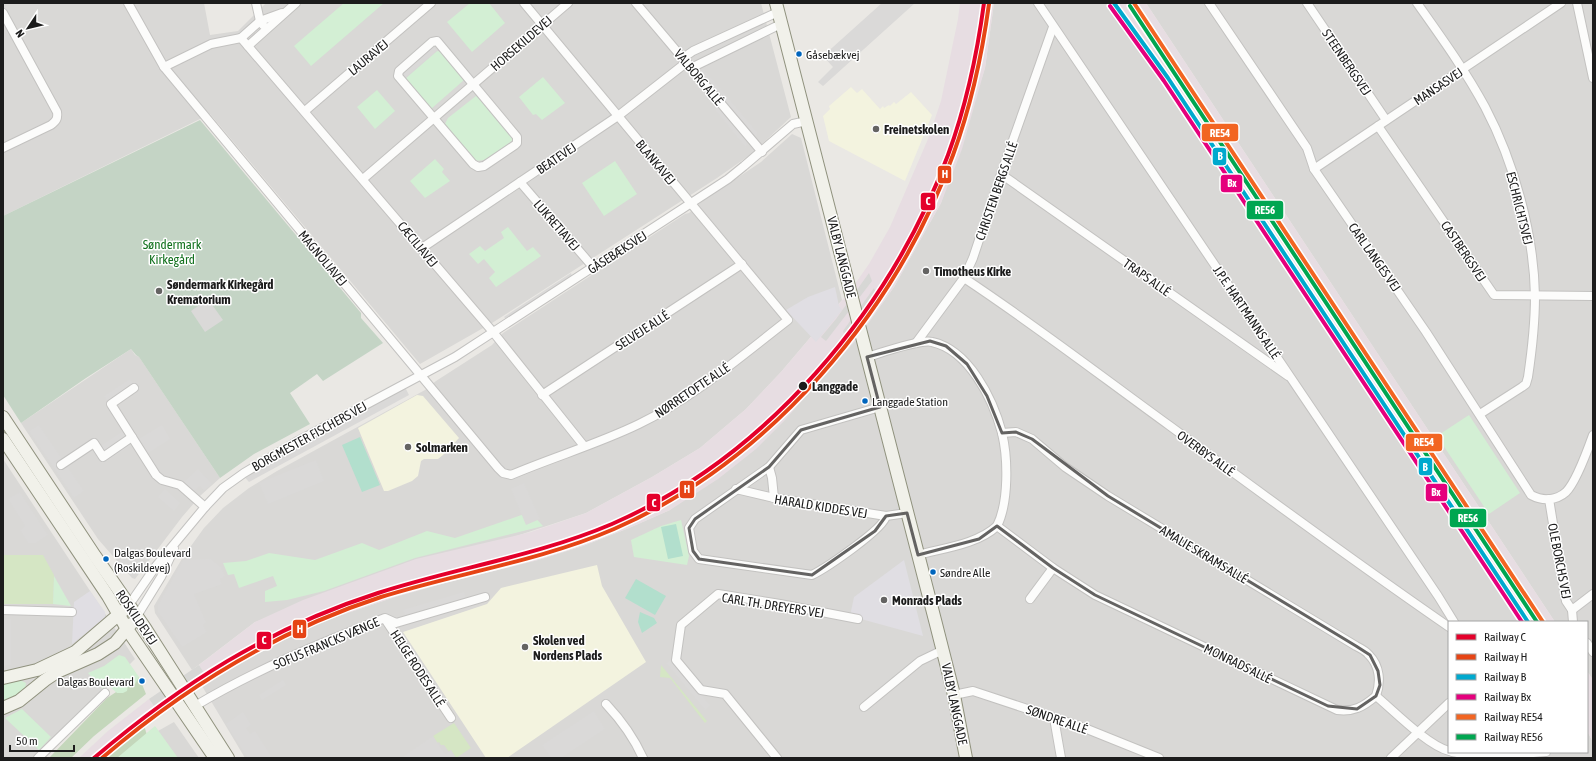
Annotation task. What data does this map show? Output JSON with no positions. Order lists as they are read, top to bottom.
{
  "streets": {
    "street": [
      "HORSEKILDEVEJ",
      "LAURAVEJ",
      "STEENBERGSVEJ",
      "VALBORG ALLÉ",
      "MANSASVEJ",
      "BEATEVEJ",
      "BLANKAVEJ",
      "CHRISTEN BERGS ALLÉ",
      "ESCHRICHTSVEJ",
      "LUKRETIAVEJ",
      "CÆCILIAVEJ",
      "CASTBERGSVEJ",
      "GÅSEBÆKSVEJ",
      "VALBY LANGGADE",
      "CARL LANGES VEJ",
      "MAGNOLIAVEJ",
      "TRAPS ALLÉ",
      "J.P.E. HARTMANNS ALLÉ",
      "SELVEJE ALLÉ",
      "NØRRETOFTE ALLÉ",
      "BORGMESTER FISCHERS VEJ",
      "OVERBYS ALLÉ",
      "HARALD KIDDES VEJ",
      "AMALIE SKRAMS ALLÉ",
      "OLE BORCHS VEJ",
      "CARL TH. DREYERS VEJ",
      "ROSKILDEVEJ",
      "SOFUS FRANCKS VÆNGE",
      "MONRADS ALLÉ",
      "HELGE RODES ALLÉ",
      "SØNDRE ALLÉ"
    ]
  },
  "crossings": [
    ["HORSEKILDEVEJ", "BLANKAVEJ"],
    ["HORSEKILDEVEJ", "CÆCILIAVEJ"],
    ["LAURAVEJ", "CÆCILIAVEJ"],
    ["STEENBERGSVEJ", "MANSASVEJ"],
    ["VALBORG ALLÉ", "BEATEVEJ"],
    ["VALBORG ALLÉ", "GÅSEBÆKSVEJ"],
    ["MANSASVEJ", "ESCHRICHTSVEJ"],
    ["MANSASVEJ", "CASTBERGSVEJ"],
    ["MANSASVEJ", "CARL LANGES VEJ"],
    ["BEATEVEJ", "BLANKAVEJ"],
    ["BEATEVEJ", "LUKRETIAVEJ"],
    ["BEATEVEJ", "CÆCILIAVEJ"],
    ["BEATEVEJ", "VALBY LANGGADE"],
    ["BLANKAVEJ", "GÅSEBÆKSVEJ"],
    ["BLANKAVEJ", "SELVEJE ALLÉ"],
    ["BLANKAVEJ", "NØRRETOFTE ALLÉ"],
    ["CHRISTEN BERGS ALLÉ", "TRAPS ALLÉ"],
    ["CHRISTEN BERGS ALLÉ", "J.P.E. HARTMANNS ALLÉ"],
    ["CHRISTEN BERGS ALLÉ", "OVERBYS ALLÉ"],
    ["ESCHRICHTSVEJ", "CASTBERGSVEJ"],
    ["ESCHRICHTSVEJ", "CARL LANGES VEJ"],
    ["LUKRETIAVEJ", "GÅSEBÆKSVEJ"],
    ["CÆCILIAVEJ", "GÅSEBÆKSVEJ"],
    ["CÆCILIAVEJ", "SELVEJE ALLÉ"],
    ["CÆCILIAVEJ", "NØRRETOFTE ALLÉ"],
    ["GÅSEBÆKSVEJ", "VALBY LANGGADE"],
    ["GÅSEBÆKSVEJ", "MAGNOLIAVEJ"],
    ["GÅSEBÆKSVEJ", "BORGMESTER FISCHERS VEJ"],
    ["VALBY LANGGADE", "HARALD KIDDES VEJ"],
    ["VALBY LANGGADE", "SØNDRE ALLÉ"],
    ["CARL LANGES VEJ", "OLE BORCHS VEJ"],
    ["MAGNOLIAVEJ", "NØRRETOFTE ALLÉ"],
    ["MAGNOLIAVEJ", "BORGMESTER FISCHERS VEJ"],
    ["TRAPS ALLÉ", "J.P.E. HARTMANNS ALLÉ"],
    ["BORGMESTER FISCHERS VEJ", "ROSKILDEVEJ"],
    ["AMALIE SKRAMS ALLÉ", "MONRADS ALLÉ"],
    ["ROSKILDEVEJ", "SOFUS FRANCKS VÆNGE"],
    ["SOFUS FRANCKS VÆNGE", "HELGE RODES ALLÉ"]
  ],
  "parks": ["Søndermark Kirkegård"],
  "places": [
    "Gåsebækvej",
    "Freinetskolen",
    "Timotheus Kirke",
    "Søndermark Kirkegård Krematorium",
    "Langgade",
    "Langgade Station",
    "Solmarken",
    "Dalgas Boulevard (Roskildevej)",
    "Søndre Alle",
    "Monrads Plads",
    "Skolen ved Nordens Plads",
    "Dalgas Boulevard"
  ],
  "lines": [
    "rail line C",
    "rail line B",
    "rail line RE54",
    "rail line H",
    "rail line Bx",
    "rail line RE56"
  ],
  "legend": [
    "Railway C",
    "Railway H",
    "Railway B",
    "Railway Bx",
    "Railway RE54",
    "Railway RE56"
  ],
  "scale_bar": "50 m",
  "north": "bottom left"
}
